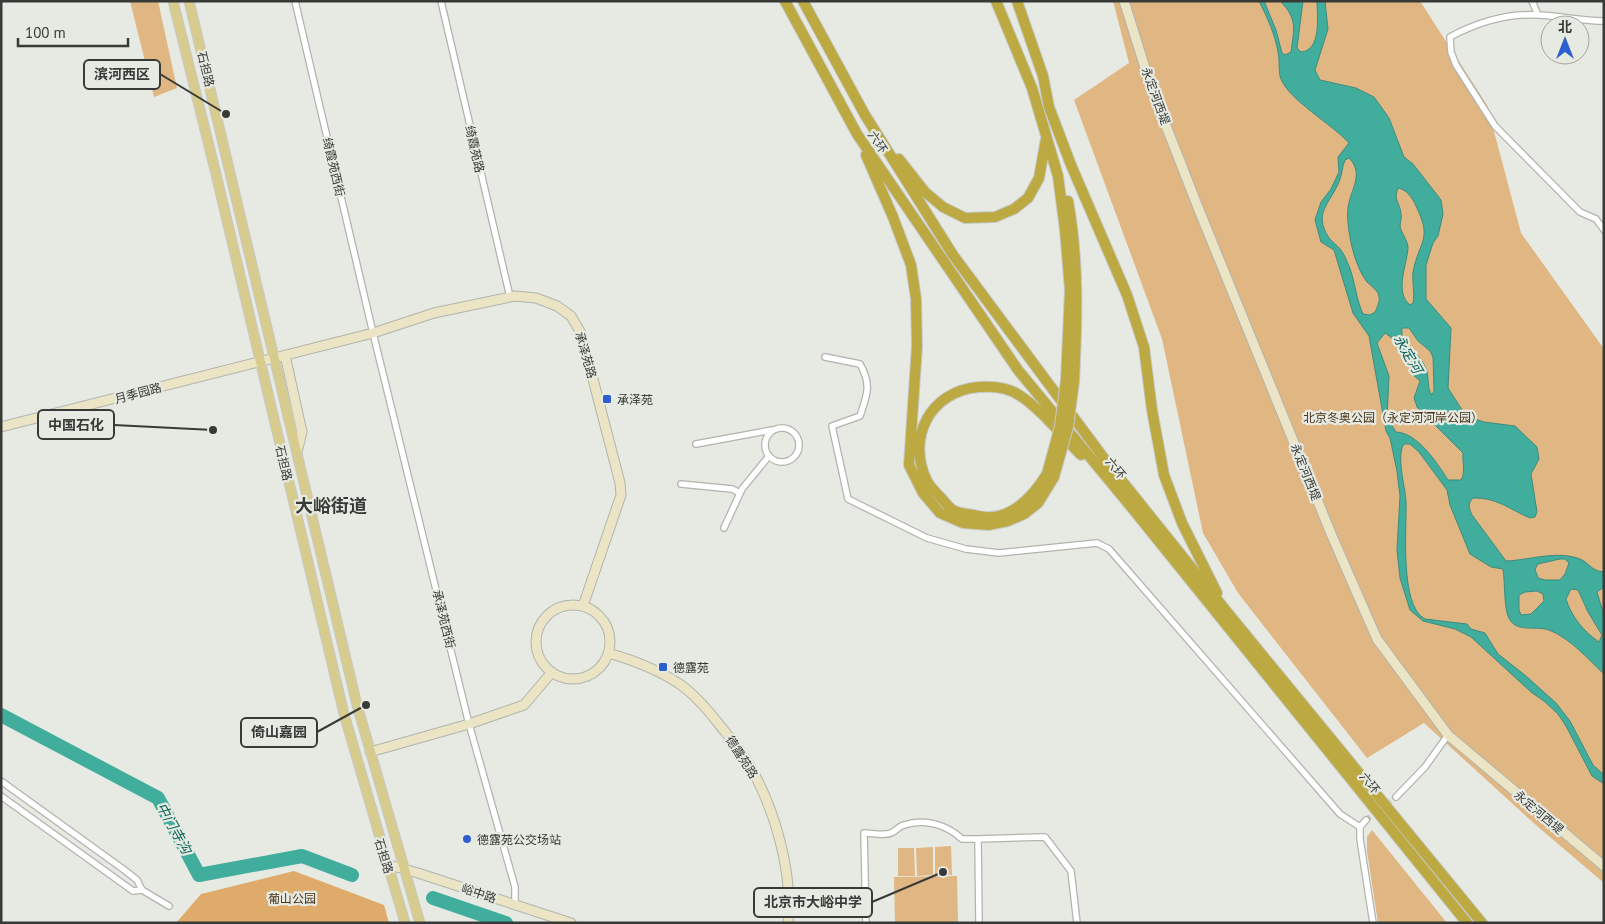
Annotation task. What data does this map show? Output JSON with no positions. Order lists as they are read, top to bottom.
{
  "streets": {
    "highway": ["六环"],
    "main road": ["石担路"],
    "street": [
      "永定河西堤",
      "绮霞苑路",
      "绮霞苑西街",
      "承泽苑路",
      "月季园路",
      "承泽苑西街",
      "德露苑路",
      "峪中路"
    ]
  },
  "crossings": [
    ["石担路", "承泽苑路"],
    ["石担路", "月季园路"],
    ["石担路", "峪中路"],
    ["绮霞苑路", "承泽苑路"],
    ["绮霞苑西街", "承泽苑路"],
    ["绮霞苑西街", "承泽苑西街"],
    ["承泽苑路", "月季园路"],
    ["承泽苑路", "承泽苑西街"],
    ["承泽苑路", "德露苑路"],
    ["承泽苑西街", "峪中路"]
  ],
  "districts": ["大峪街道"],
  "water": ["永定河", "中门寺沟"],
  "parks": ["北京冬奥公园（永定河河岸公园）", "葡山公园"],
  "places": {
    "other": [
      "滨河西区",
      "中国石化",
      "倚山嘉园",
      "德露苑公交场站",
      "北京市大峪中学"
    ],
    "transit": ["承泽苑", "德露苑"]
  },
  "scale_bar": "100 m",
  "north": "top"
}
